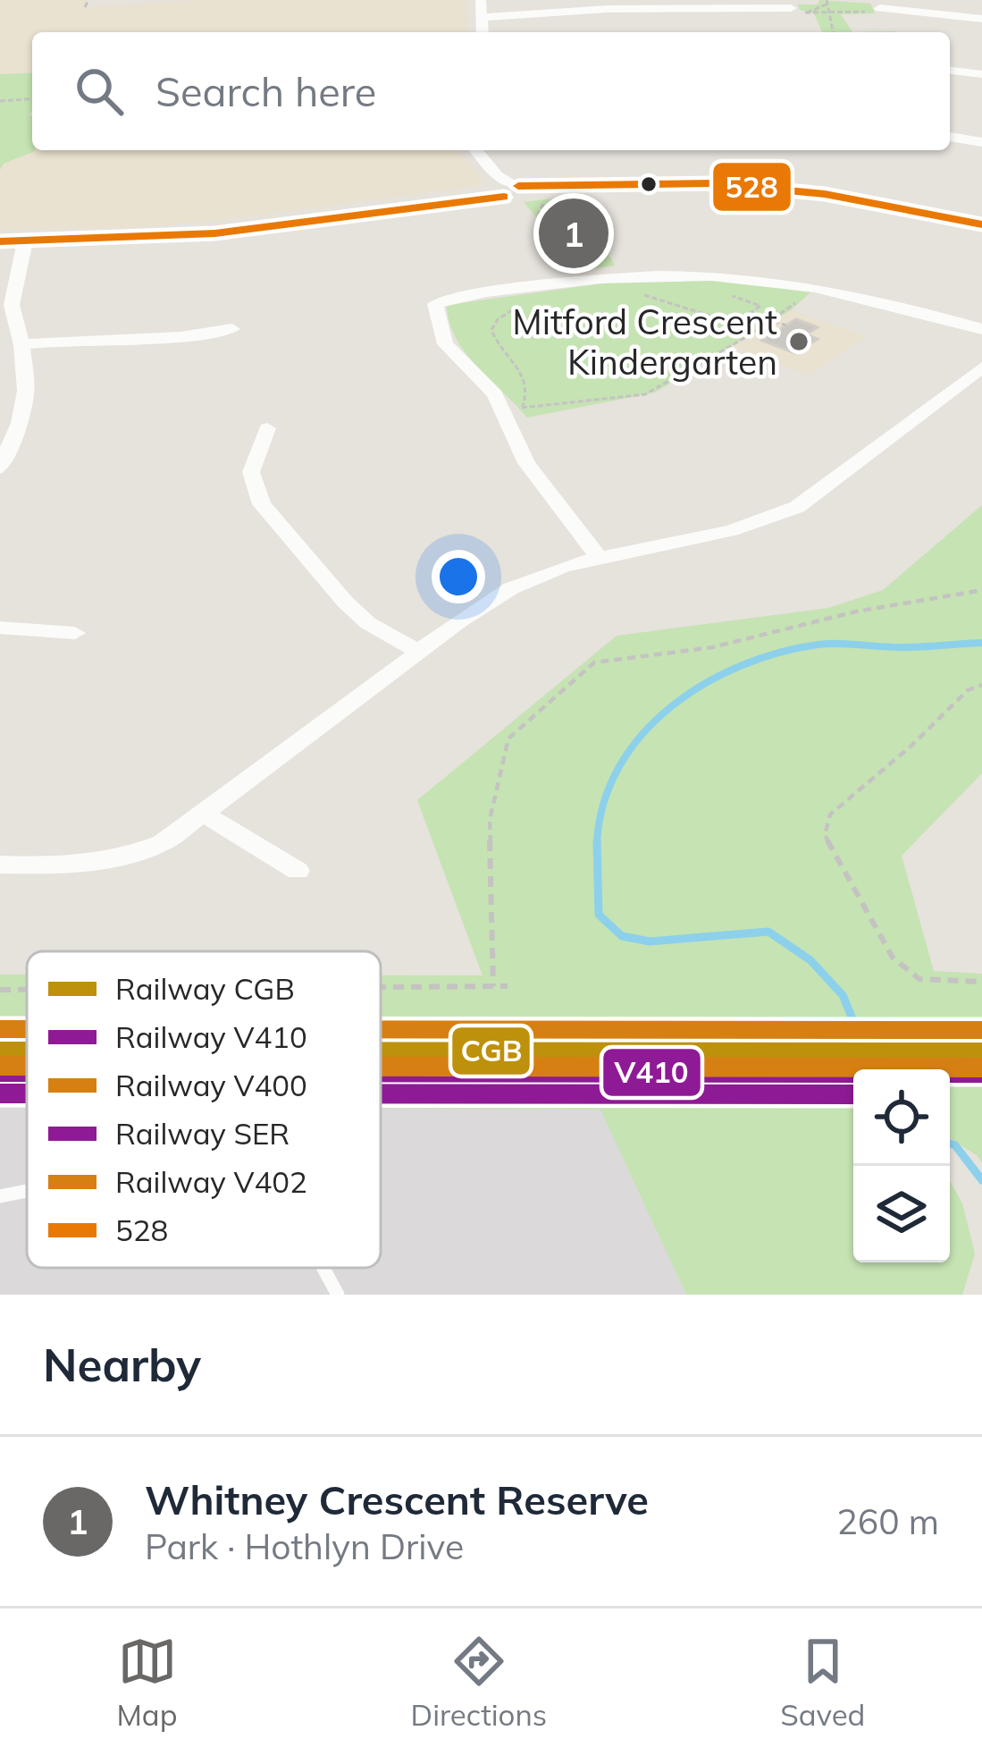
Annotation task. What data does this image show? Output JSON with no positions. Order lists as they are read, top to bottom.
{
  "places": ["Mitford Crescent Kindergarten"],
  "lines": [
    "transit line 528",
    "rail line V400",
    "rail line CGB",
    "rail line V402",
    "rail line V410",
    "rail line SER"
  ],
  "legend": [
    "Railway CGB",
    "Railway V410",
    "Railway V400",
    "Railway SER",
    "Railway V402",
    "528"
  ],
  "page": {
    "search": "Search here",
    "pins": "1",
    "heading": "Nearby",
    "list": [
      {
        "mark": "1",
        "name": "Whitney Crescent Reserve",
        "note": "Park · Hothlyn Drive",
        "value": "260 m"
      }
    ],
    "nav": ["Map", "Directions", "Saved"]
  }
}
